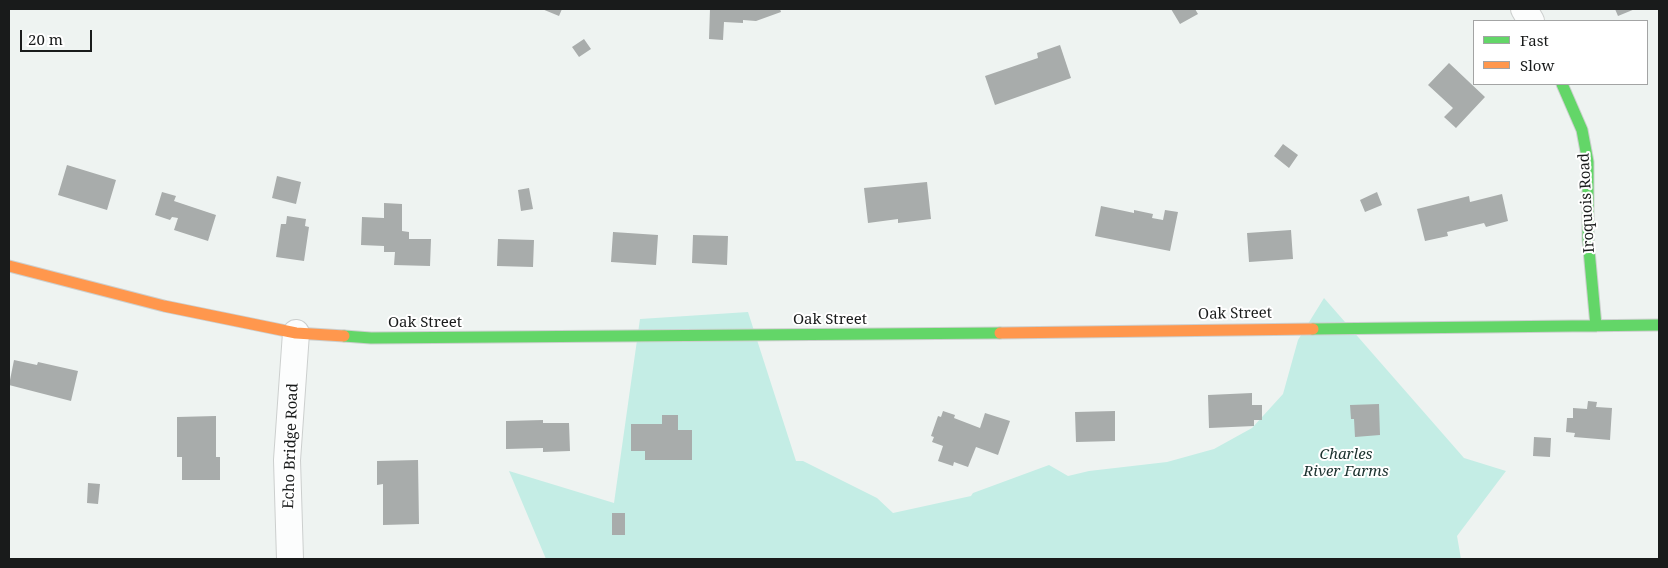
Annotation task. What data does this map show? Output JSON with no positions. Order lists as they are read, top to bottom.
{
  "streets": {
    "main road": ["Iroquois Road", "Oak Street"],
    "street": ["Echo Bridge Road"]
  },
  "crossings": [
    ["Iroquois Road", "Oak Street"],
    ["Oak Street", "Echo Bridge Road"]
  ],
  "parks": ["Charles River Farms"],
  "legend": ["Fast", "Slow"],
  "scale_bar": "20 m"
}
